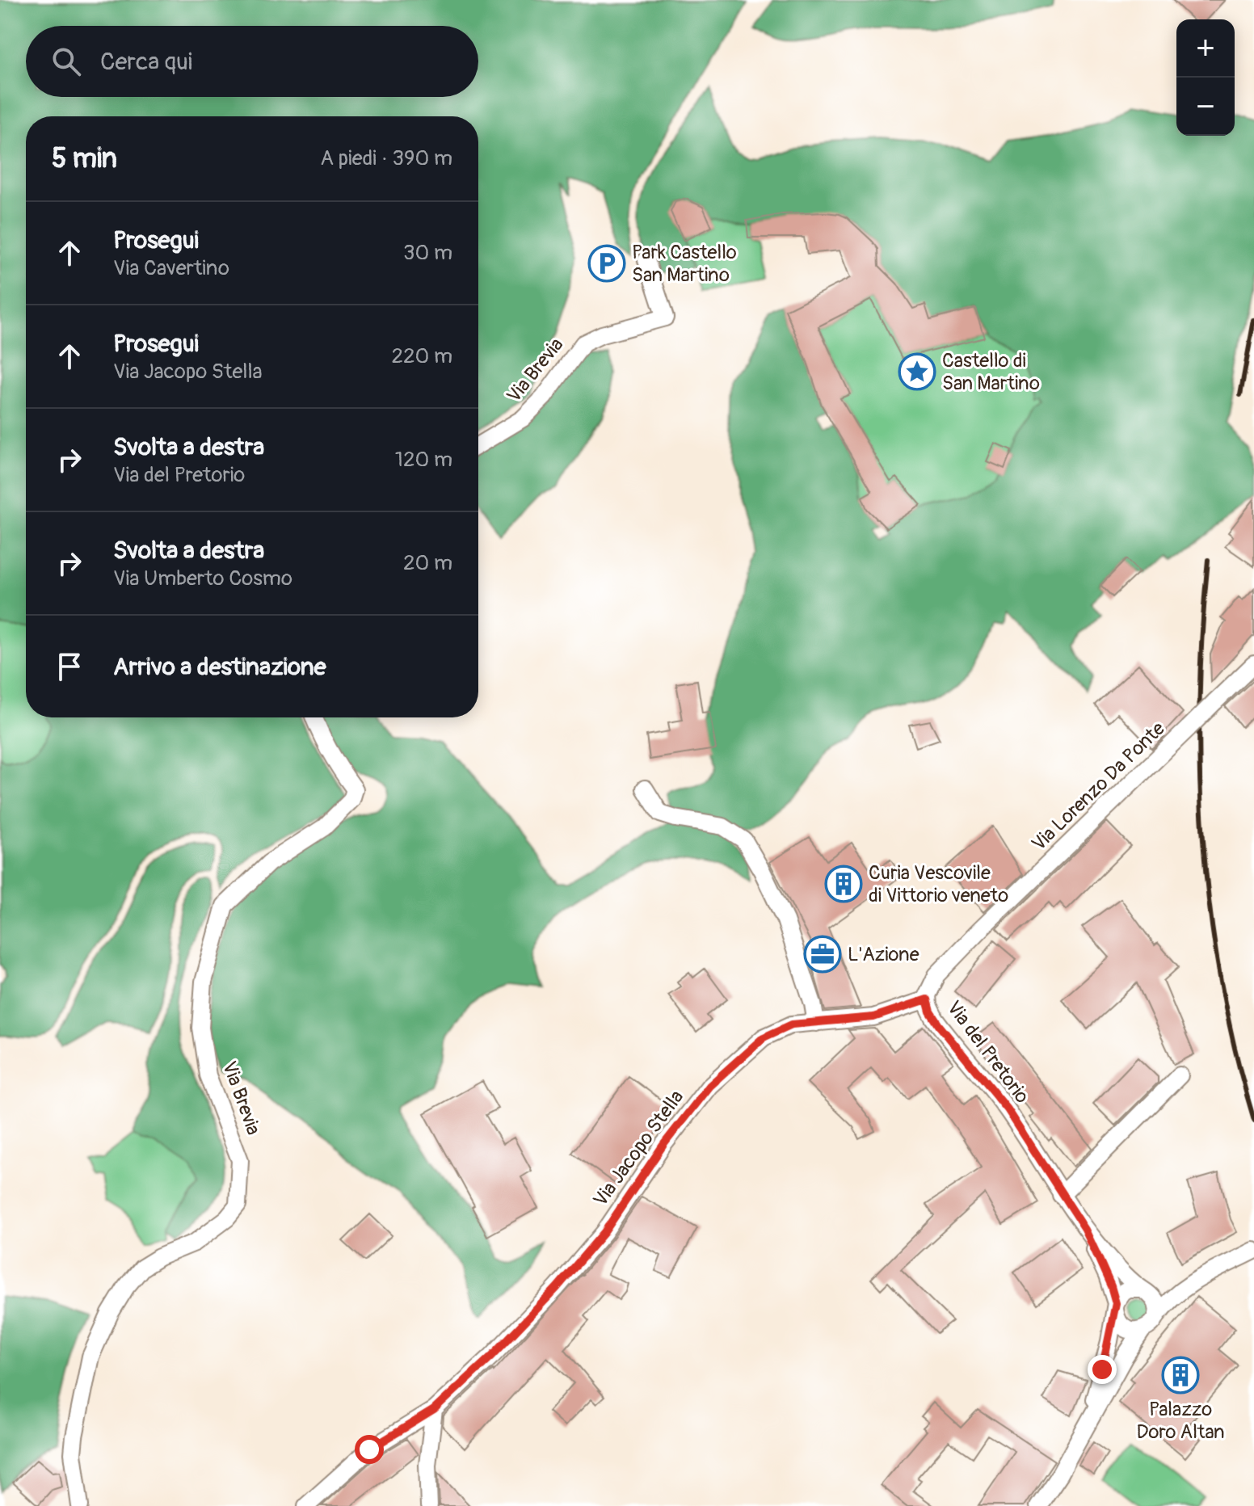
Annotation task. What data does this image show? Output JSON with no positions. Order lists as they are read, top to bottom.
{
  "streets": {
    "street": [
      "Via Brevia",
      "Via Lorenzo Da Ponte",
      "Via del Pretorio",
      "Via Jacopo Stella"
    ]
  },
  "crossings": [
    ["Via Lorenzo Da Ponte", "Via del Pretorio"],
    ["Via Lorenzo Da Ponte", "Via Jacopo Stella"],
    ["Via del Pretorio", "Via Jacopo Stella"]
  ],
  "places": {
    "parking": ["Park Castello San Martino"],
    "place": ["Castello di San Martino"],
    "building": ["Curia Vescovile di Vittorio veneto", "Palazzo Doro Altan"],
    "office": ["L'Azione"]
  },
  "page": {
    "map_buttons": ["+", "−"],
    "search": "Cerca qui",
    "heading": ["5 min", "A piedi · 390 m"],
    "list": [
      ["Prosegui", "Via Cavertino", "30 m"],
      ["Prosegui", "Via Jacopo Stella", "220 m"],
      ["Svolta a destra", "Via del Pretorio", "120 m"],
      ["Svolta a destra", "Via Umberto Cosmo", "20 m"],
      "Arrivo a destinazione"
    ]
  }
}
